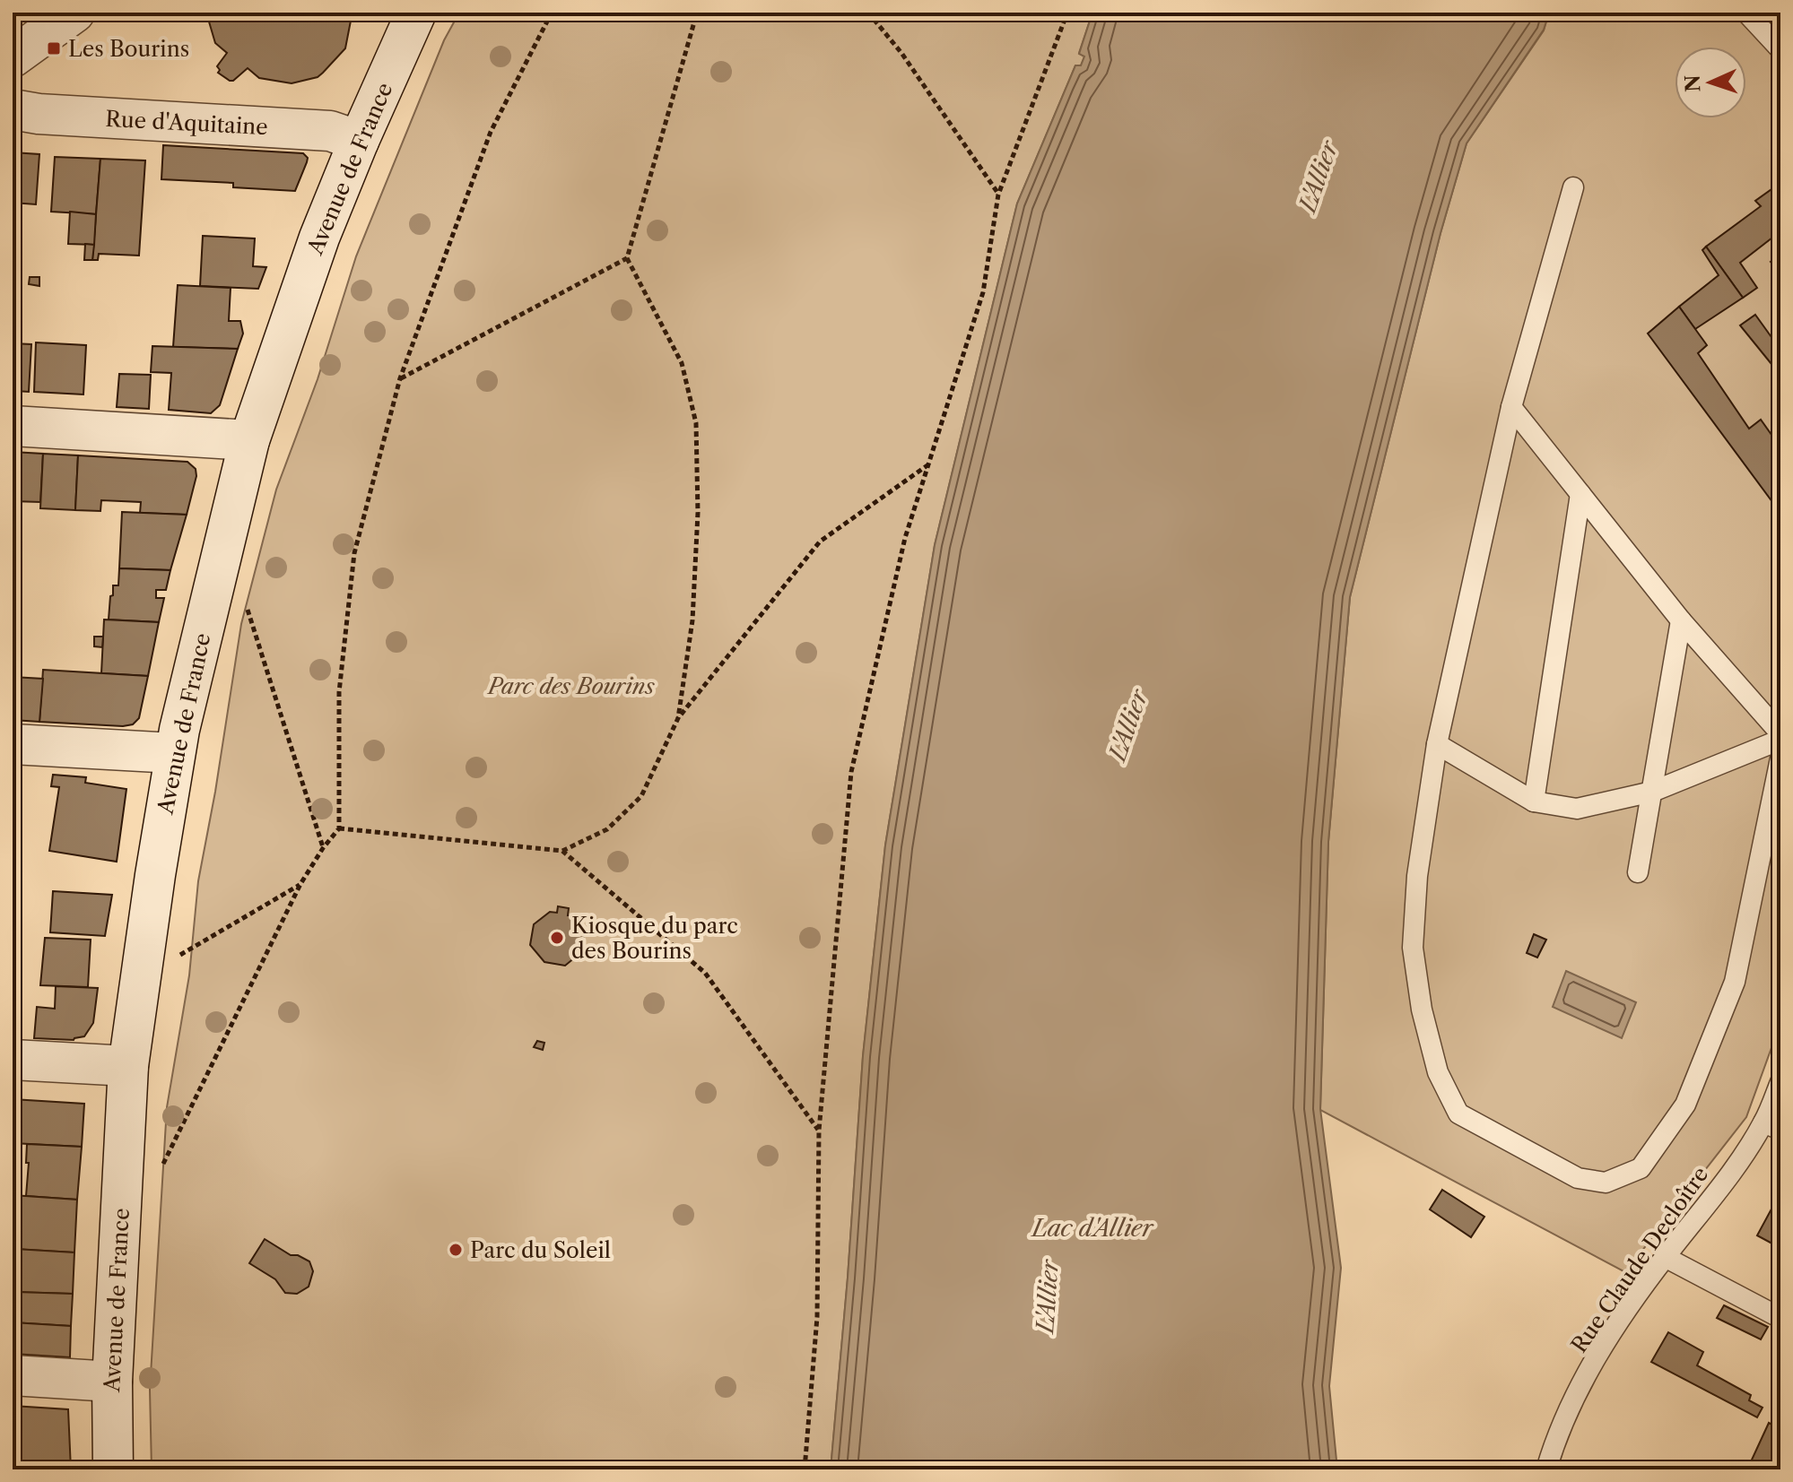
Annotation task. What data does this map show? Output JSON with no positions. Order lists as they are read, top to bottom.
{
  "streets": {
    "street": ["Rue d'Aquitaine", "Avenue de France"],
    "lane": ["Rue Claude Decloître"]
  },
  "crossings": [
    ["Rue d'Aquitaine", "Avenue de France"]
  ],
  "water": ["L'Allier", "Lac d'Allier"],
  "parks": ["Parc des Bourins"],
  "places": {
    "transit": ["Les Bourins"],
    "other": ["Kiosque du parc des Bourins", "Parc du Soleil"]
  },
  "north": "left"
}
